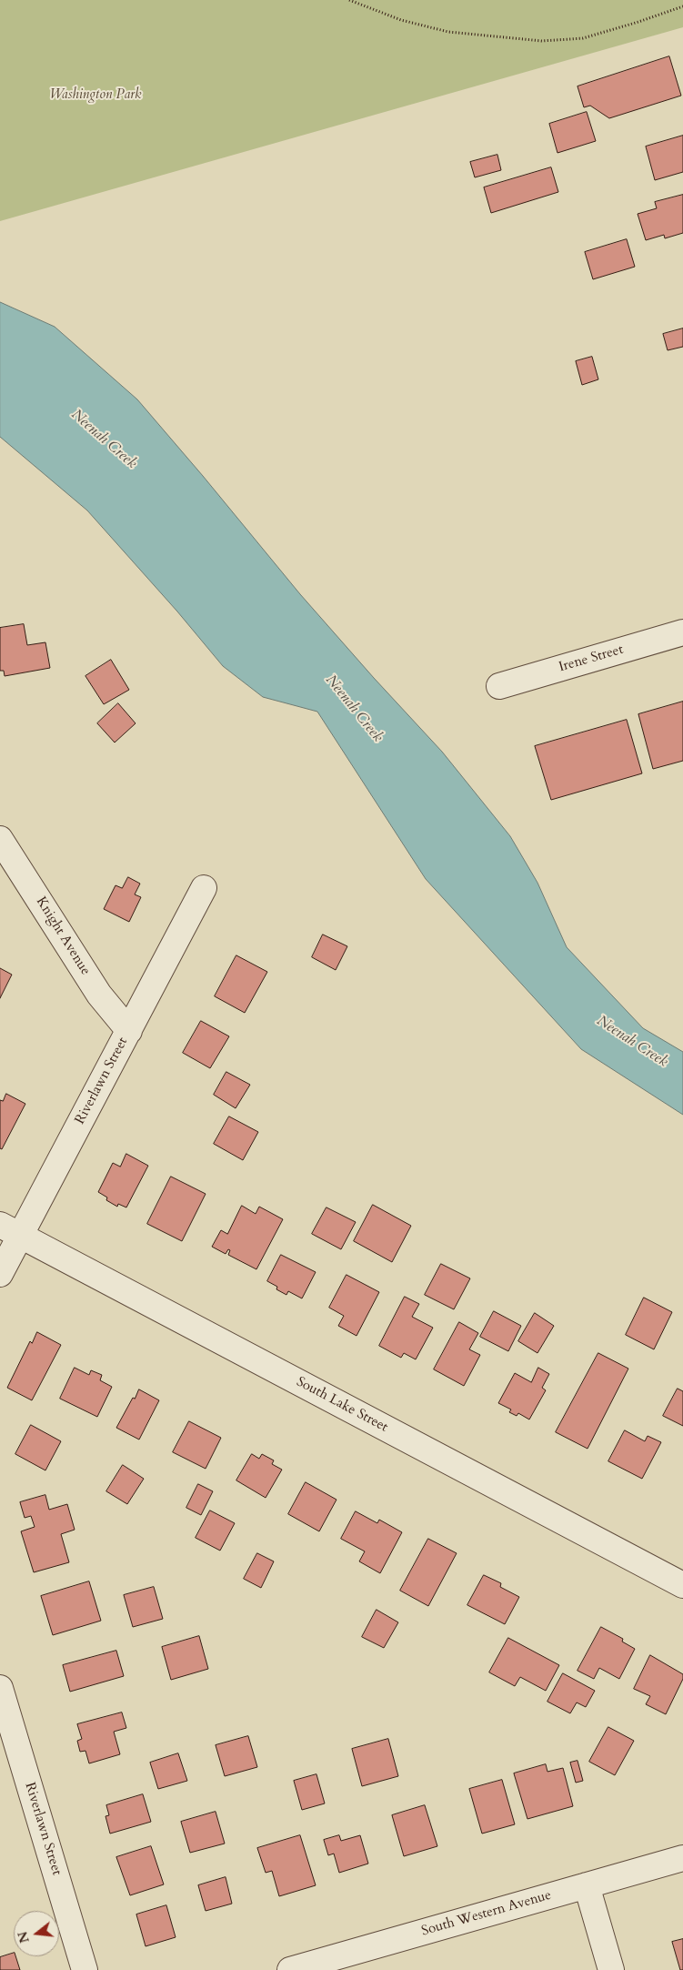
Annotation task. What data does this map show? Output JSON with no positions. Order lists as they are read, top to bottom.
{
  "streets": {
    "street": [
      "Irene Street",
      "Knight Avenue",
      "Riverlawn Street",
      "South Lake Street",
      "South Western Avenue"
    ]
  },
  "crossings": [
    ["Knight Avenue", "Riverlawn Street"],
    ["Riverlawn Street", "South Lake Street"]
  ],
  "water": ["Neenah Creek"],
  "parks": ["Washington Park"],
  "north": "left"
}
